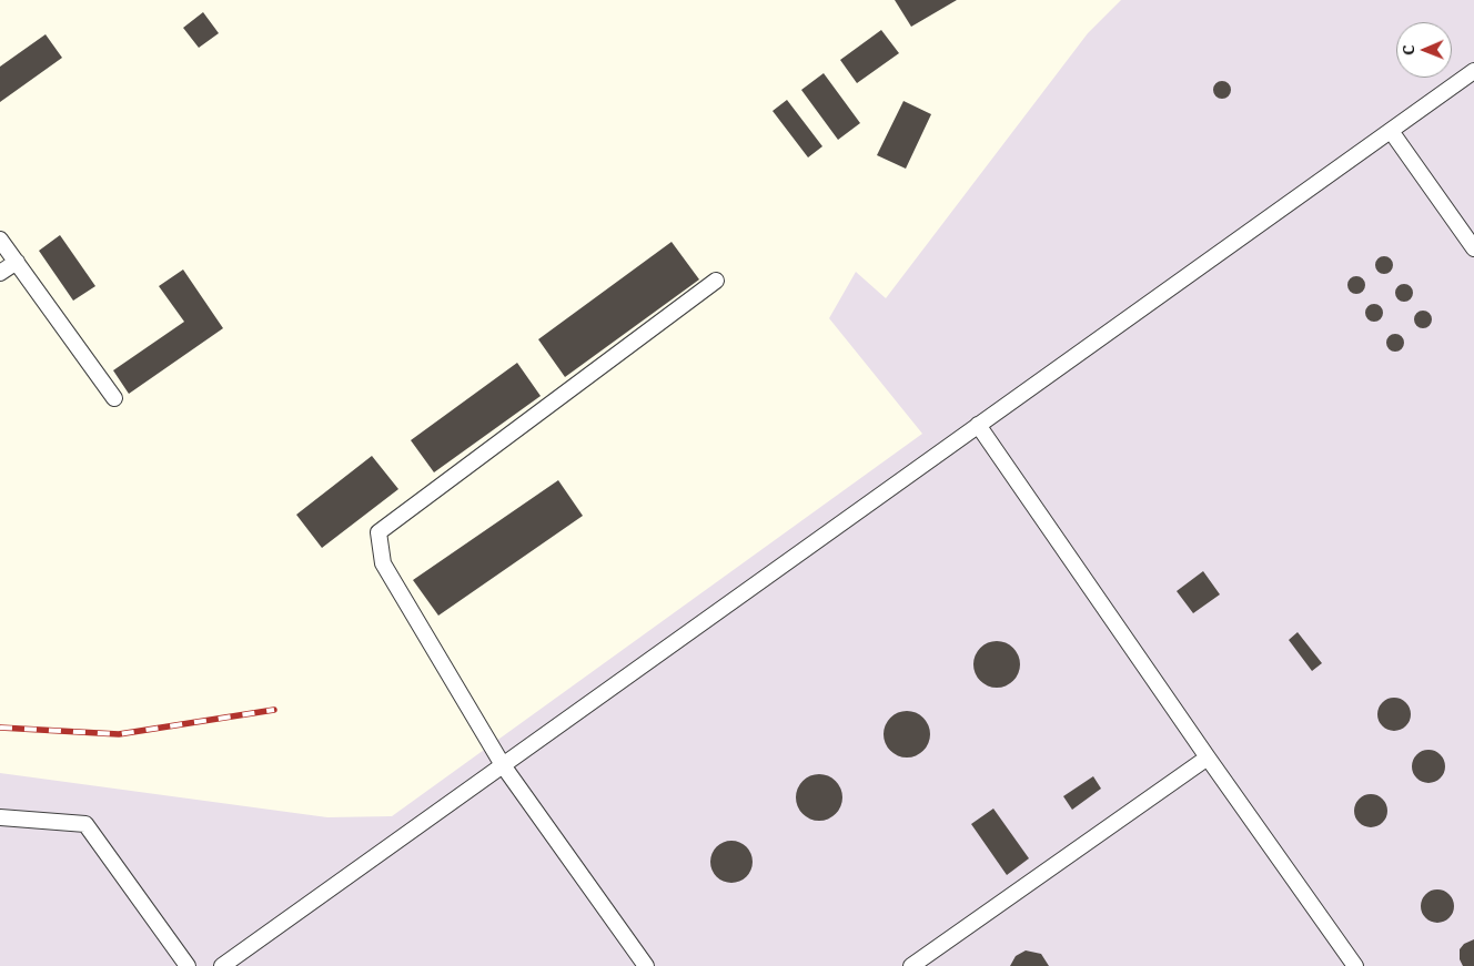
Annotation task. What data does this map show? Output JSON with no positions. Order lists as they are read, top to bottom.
{
  "north": "left"
}
